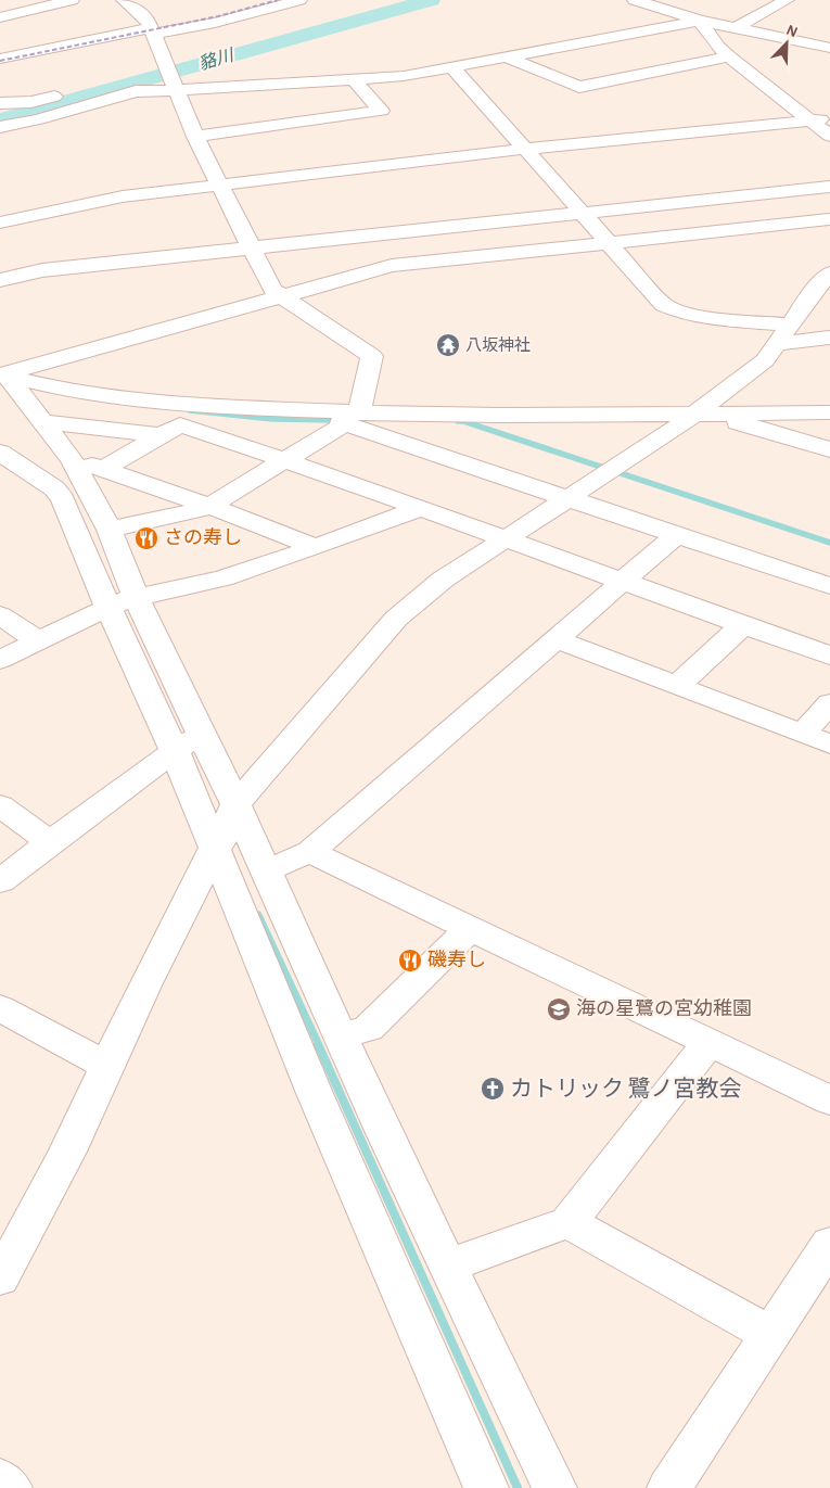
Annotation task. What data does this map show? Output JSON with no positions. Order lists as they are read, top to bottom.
{
  "water": ["貉川"],
  "places": {
    "temple": ["八坂神社"],
    "restaurant": ["さの寿し", "磯寿し"],
    "school or university": ["海の星鷺の宮幼稚園"],
    "church": ["カトリック 鷺ノ宮教会"]
  },
  "north": "top right"
}
